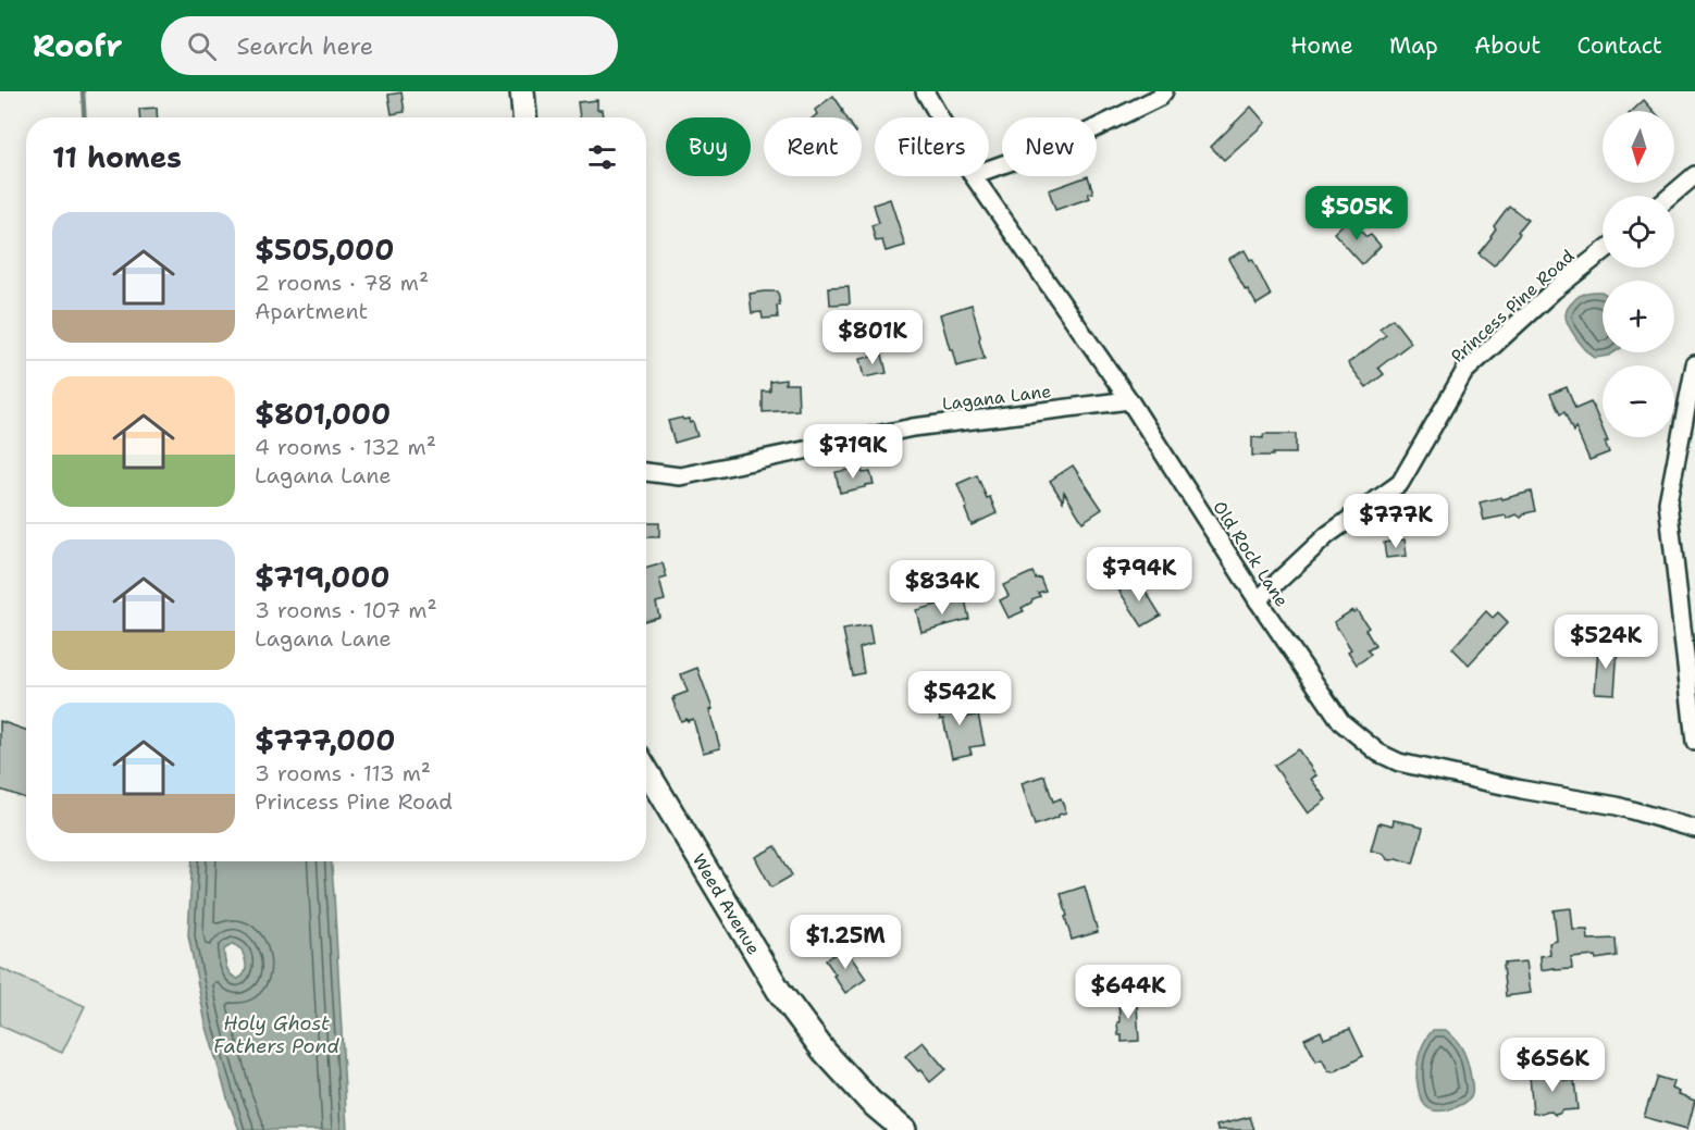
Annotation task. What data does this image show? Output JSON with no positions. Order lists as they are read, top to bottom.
{
  "streets": {
    "main road": ["Weed Avenue"],
    "street": ["Princess Pine Road", "Lagana Lane", "Old Rock Lane"]
  },
  "crossings": [
    ["Princess Pine Road", "Old Rock Lane"],
    ["Lagana Lane", "Old Rock Lane"]
  ],
  "water": ["Holy Ghost Fathers Pond"],
  "north": "bottom",
  "page": {
    "header": "Roofr",
    "search": "Search here",
    "nav": [
      "Home",
      "Map",
      "About",
      "Contact"
    ],
    "map_buttons": ["+", "−"],
    "chip": [
      "Buy",
      "Rent",
      "Filters",
      "New"
    ],
    "heading": "11 homes",
    "price": [
      "$505K",
      "$801K",
      "$719K",
      "$777K",
      "$794K",
      "$834K",
      "$524K",
      "$542K",
      "$1.25M",
      "$644K",
      "$656K"
    ],
    "list": [
      {
        "name": "$505,000",
        "note": "2 rooms · 78 m² · Apartment"
      },
      {
        "name": "$801,000",
        "note": "4 rooms · 132 m² · Lagana Lane"
      },
      {
        "name": "$719,000",
        "note": "3 rooms · 107 m² · Lagana Lane"
      },
      {
        "name": "$777,000",
        "note": "3 rooms · 113 m² · Princess Pine Road"
      }
    ]
  }
}
